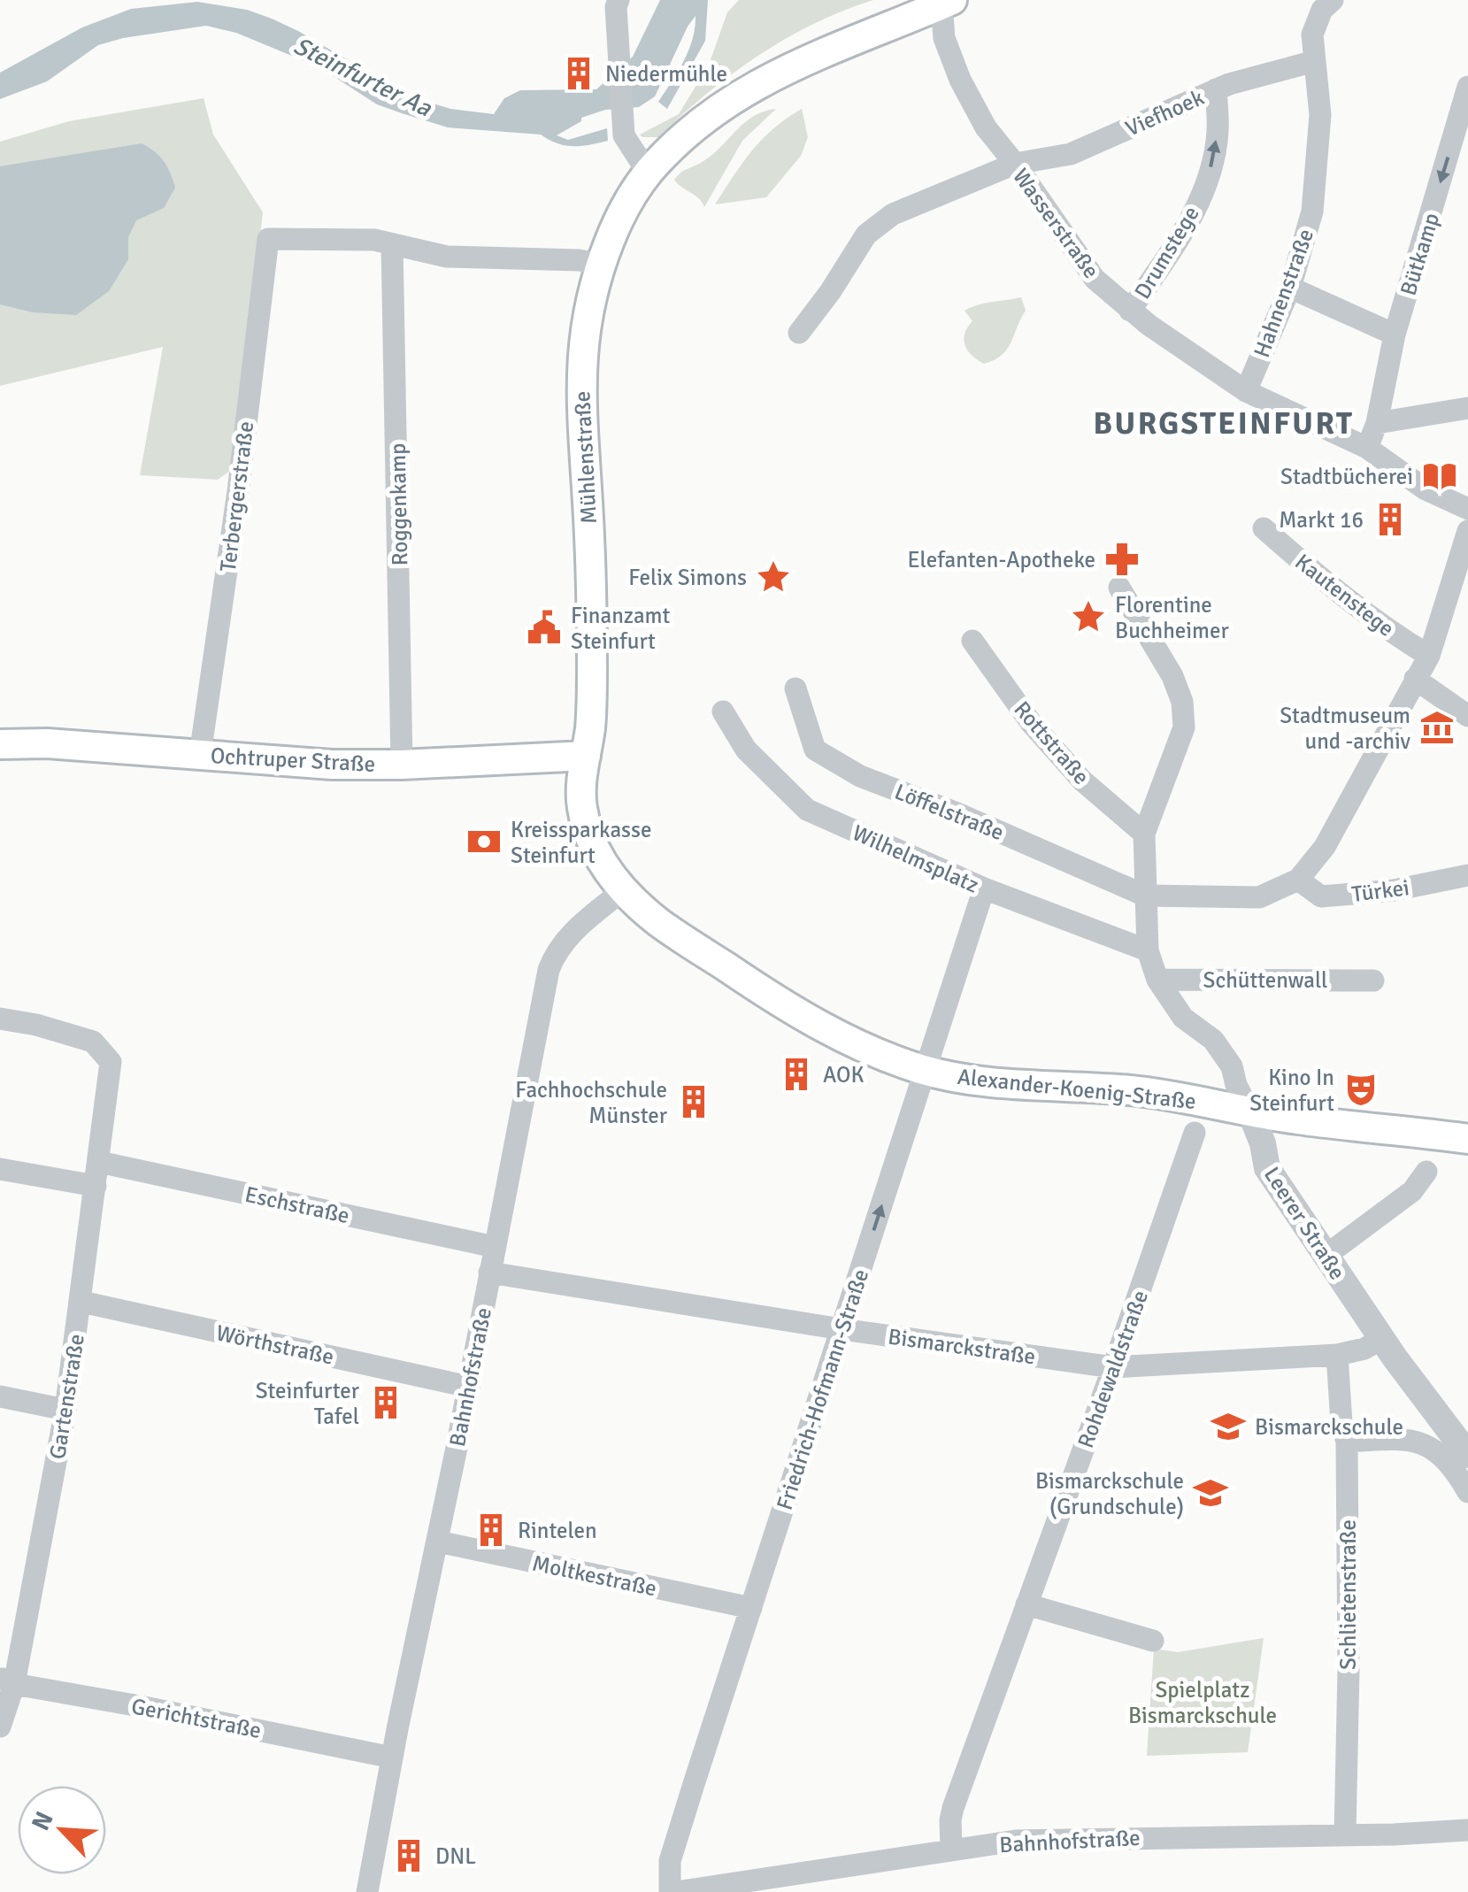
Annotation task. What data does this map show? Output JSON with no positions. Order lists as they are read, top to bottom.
{
  "streets": {
    "main road": ["Mühlenstraße", "Ochtruper Straße", "Alexander-Koenig-Straße"],
    "street": [
      "Viefhoek",
      "Wasserstraße",
      "Drumstege",
      "Bütkamp",
      "Hahnenstraße",
      "Terbergerstraße",
      "Roggenkamp",
      "Kautenstege",
      "Rottstraße",
      "Löffelstraße",
      "Wilhelmsplatz",
      "Türkei",
      "Schüttenwall",
      "Eschstraße",
      "Leerer Straße",
      "Wörthstraße",
      "Bismarckstraße",
      "Rohdewaldstraße",
      "Bahnhofstraße",
      "Friedrich-Hofmann-Straße",
      "Gartenstraße",
      "Moltkestraße",
      "Schlietenstraße",
      "Gerichtstraße"
    ]
  },
  "crossings": [
    ["Viefhoek", "Wasserstraße"],
    ["Viefhoek", "Drumstege"],
    ["Viefhoek", "Hahnenstraße"],
    ["Wasserstraße", "Drumstege"],
    ["Wasserstraße", "Bütkamp"],
    ["Wasserstraße", "Hahnenstraße"],
    ["Wasserstraße", "Mühlenstraße"],
    ["Mühlenstraße", "Ochtruper Straße"],
    ["Mühlenstraße", "Alexander-Koenig-Straße"],
    ["Terbergerstraße", "Roggenkamp"],
    ["Terbergerstraße", "Ochtruper Straße"],
    ["Roggenkamp", "Ochtruper Straße"],
    ["Rottstraße", "Leerer Straße"],
    ["Ochtruper Straße", "Alexander-Koenig-Straße"],
    ["Löffelstraße", "Leerer Straße"],
    ["Wilhelmsplatz", "Leerer Straße"],
    ["Wilhelmsplatz", "Friedrich-Hofmann-Straße"],
    ["Schüttenwall", "Leerer Straße"],
    ["Alexander-Koenig-Straße", "Leerer Straße"],
    ["Alexander-Koenig-Straße", "Bahnhofstraße"],
    ["Alexander-Koenig-Straße", "Friedrich-Hofmann-Straße"],
    ["Eschstraße", "Bahnhofstraße"],
    ["Eschstraße", "Gartenstraße"],
    ["Leerer Straße", "Bismarckstraße"],
    ["Wörthstraße", "Bahnhofstraße"],
    ["Wörthstraße", "Gartenstraße"],
    ["Bismarckstraße", "Rohdewaldstraße"],
    ["Bismarckstraße", "Bahnhofstraße"],
    ["Bismarckstraße", "Friedrich-Hofmann-Straße"],
    ["Bismarckstraße", "Schlietenstraße"],
    ["Rohdewaldstraße", "Bahnhofstraße"],
    ["Bahnhofstraße", "Friedrich-Hofmann-Straße"],
    ["Bahnhofstraße", "Moltkestraße"],
    ["Bahnhofstraße", "Schlietenstraße"],
    ["Bahnhofstraße", "Gerichtstraße"],
    ["Friedrich-Hofmann-Straße", "Moltkestraße"],
    ["Gartenstraße", "Gerichtstraße"]
  ],
  "one_way": ["Drumstege", "Bütkamp"],
  "districts": ["BURGSTEINFURT"],
  "water": ["Steinfurter Aa"],
  "parks": ["Spielplatz Bismarckschule"],
  "places": {
    "building": [
      "Niedermühle",
      "Markt 16",
      "AOK",
      "Fachhochschule Münster",
      "Steinfurter Tafel",
      "Rintelen",
      "DNL"
    ],
    "library": ["Stadtbücherei"],
    "pharmacy": ["Elefanten-Apotheke"],
    "place": ["Felix Simons", "Florentine Buchheimer"],
    "public building": ["Finanzamt Steinfurt"],
    "museum": ["Stadtmuseum und -archiv"],
    "bank": ["Kreissparkasse Steinfurt"],
    "theatre": ["Kino In Steinfurt"],
    "school or university": ["Bismarckschule", "Bismarckschule (Grundschule)"]
  },
  "north": "top left"
}
